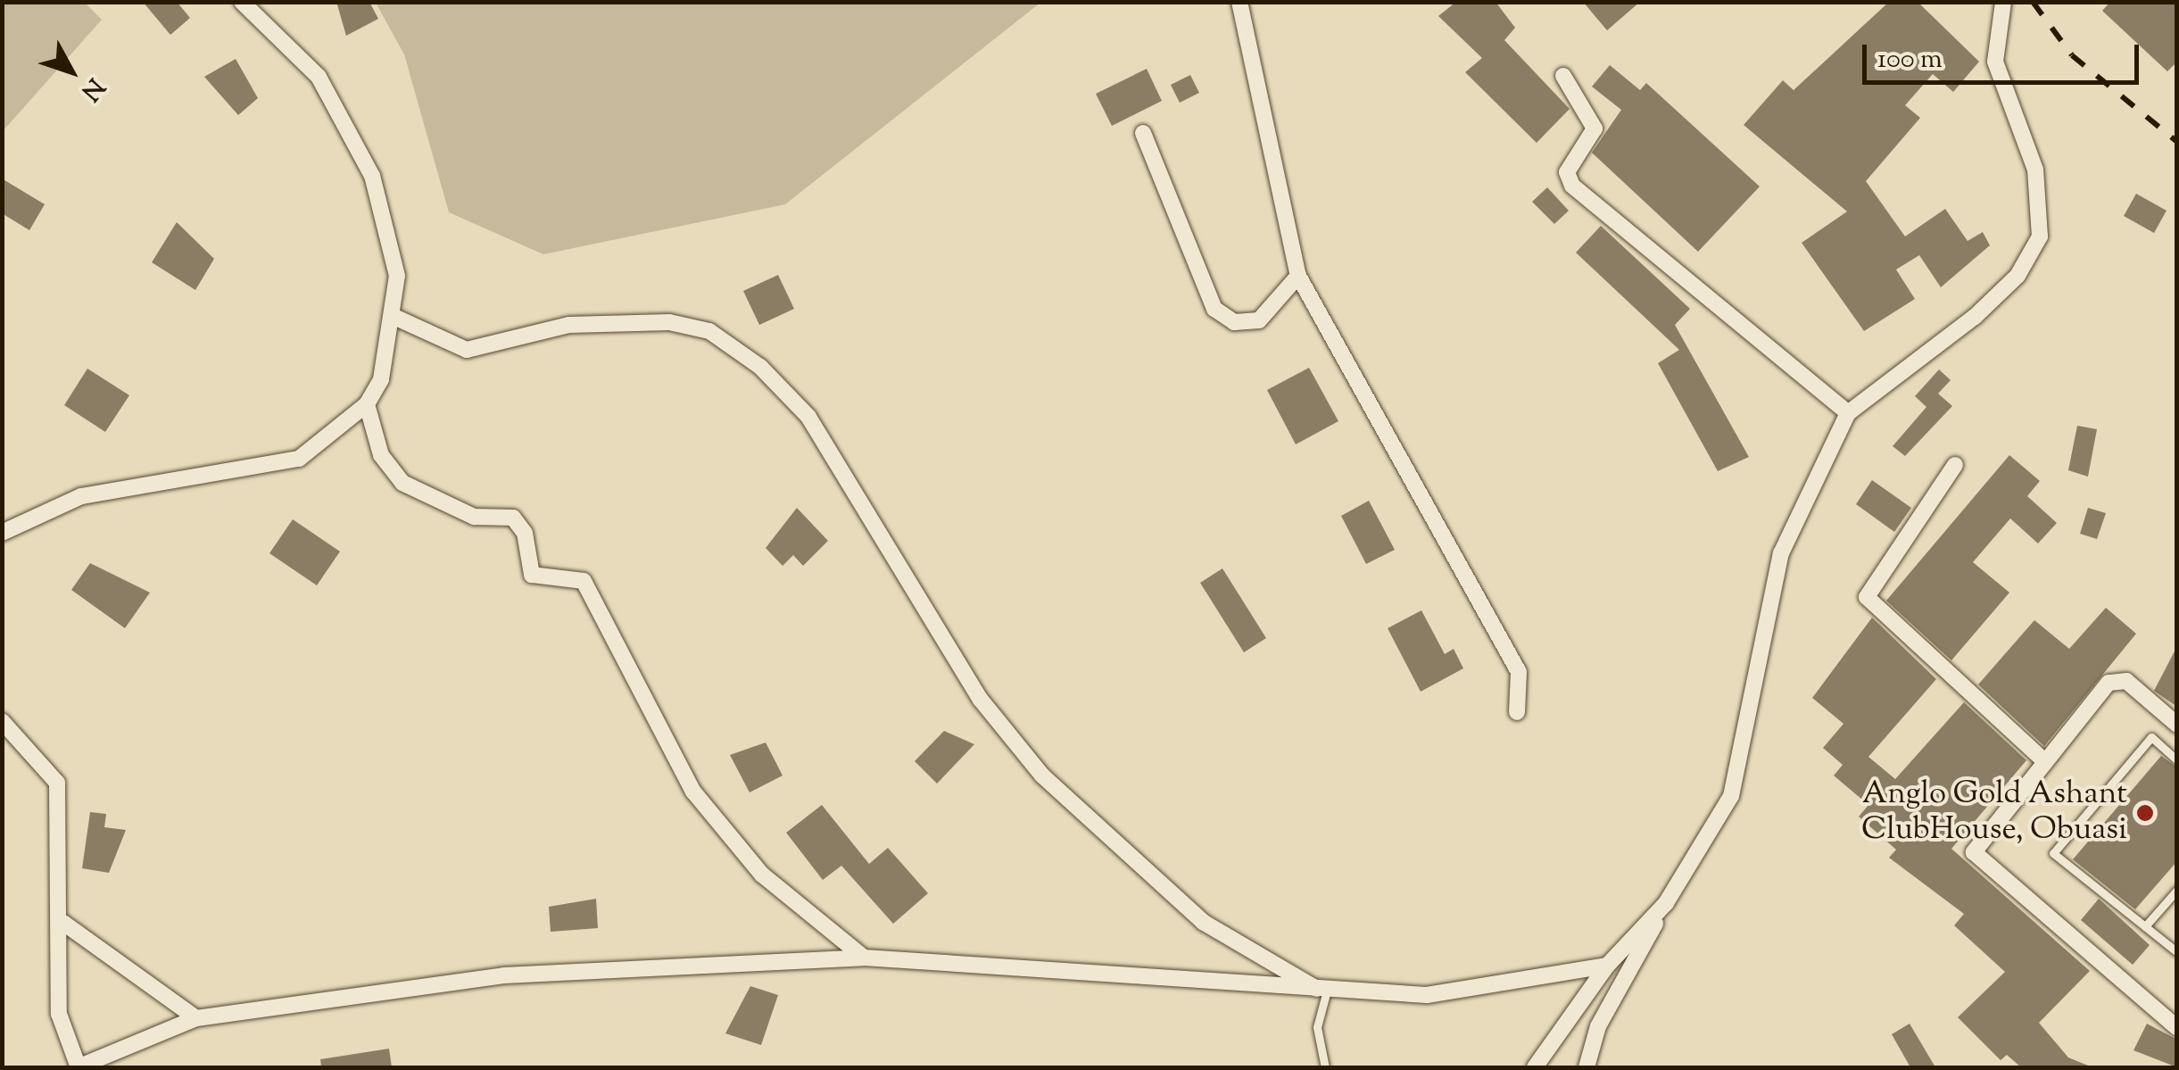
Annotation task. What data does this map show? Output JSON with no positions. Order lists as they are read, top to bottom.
{
  "places": ["Anglo Gold Ashant ClubHouse, Obuasi"],
  "scale_bar": "100 m",
  "north": "bottom right"
}
